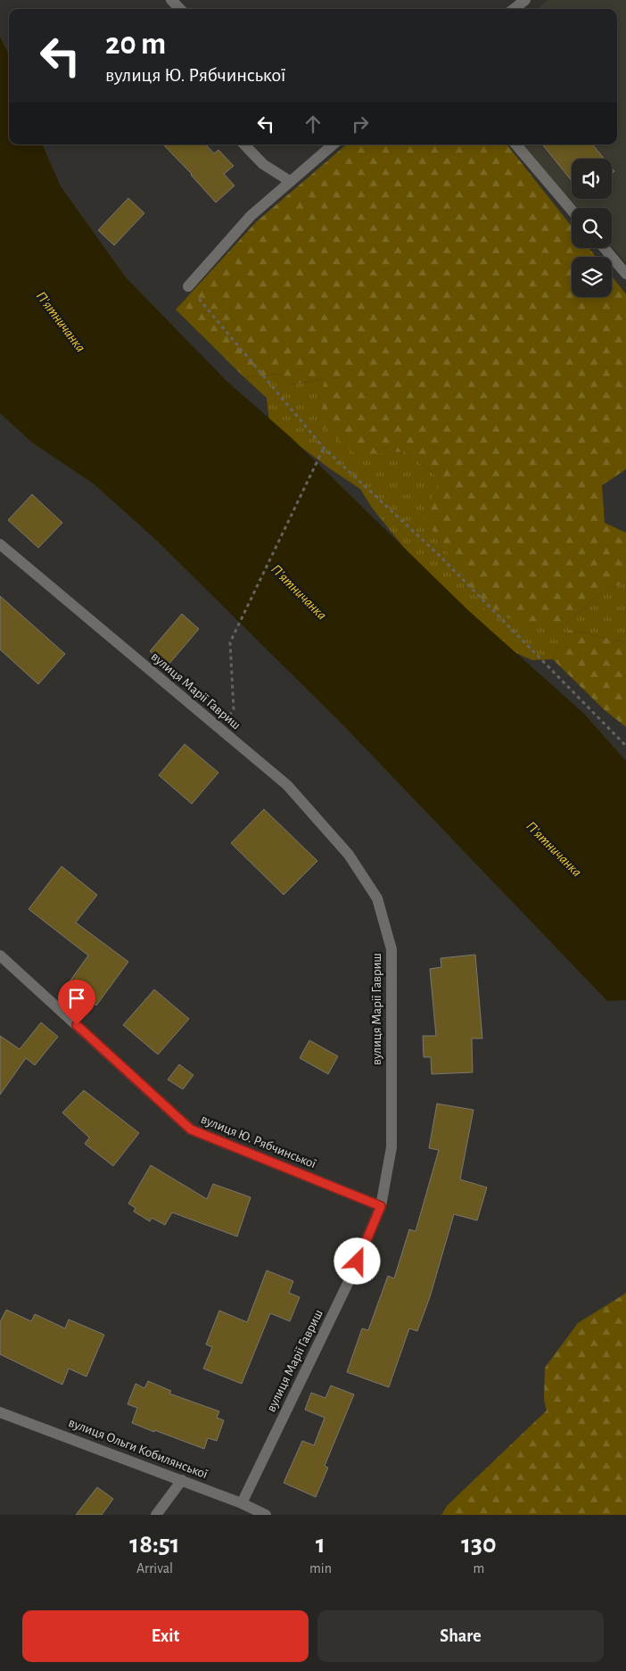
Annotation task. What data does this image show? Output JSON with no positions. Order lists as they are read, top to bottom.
{
  "streets": {
    "street": ["вулиця Марії Гавриш", "вулиця Ю. Рябчинської", "вулиця Ольги Кобилянської"]
  },
  "crossings": [
    ["вулиця Марії Гавриш", "вулиця Ю. Рябчинської"],
    ["вулиця Марії Гавриш", "вулиця Ольги Кобилянської"]
  ],
  "water": ["П'ятничанка"],
  "page": {
    "turn": ["20 m", "вулиця Ю. Рябчинської"],
    "eta": [
      "18:51",
      "Arrival",
      "1",
      "min",
      "130",
      "m"
    ],
    "buttons": ["Exit", "Share"]
  }
}
